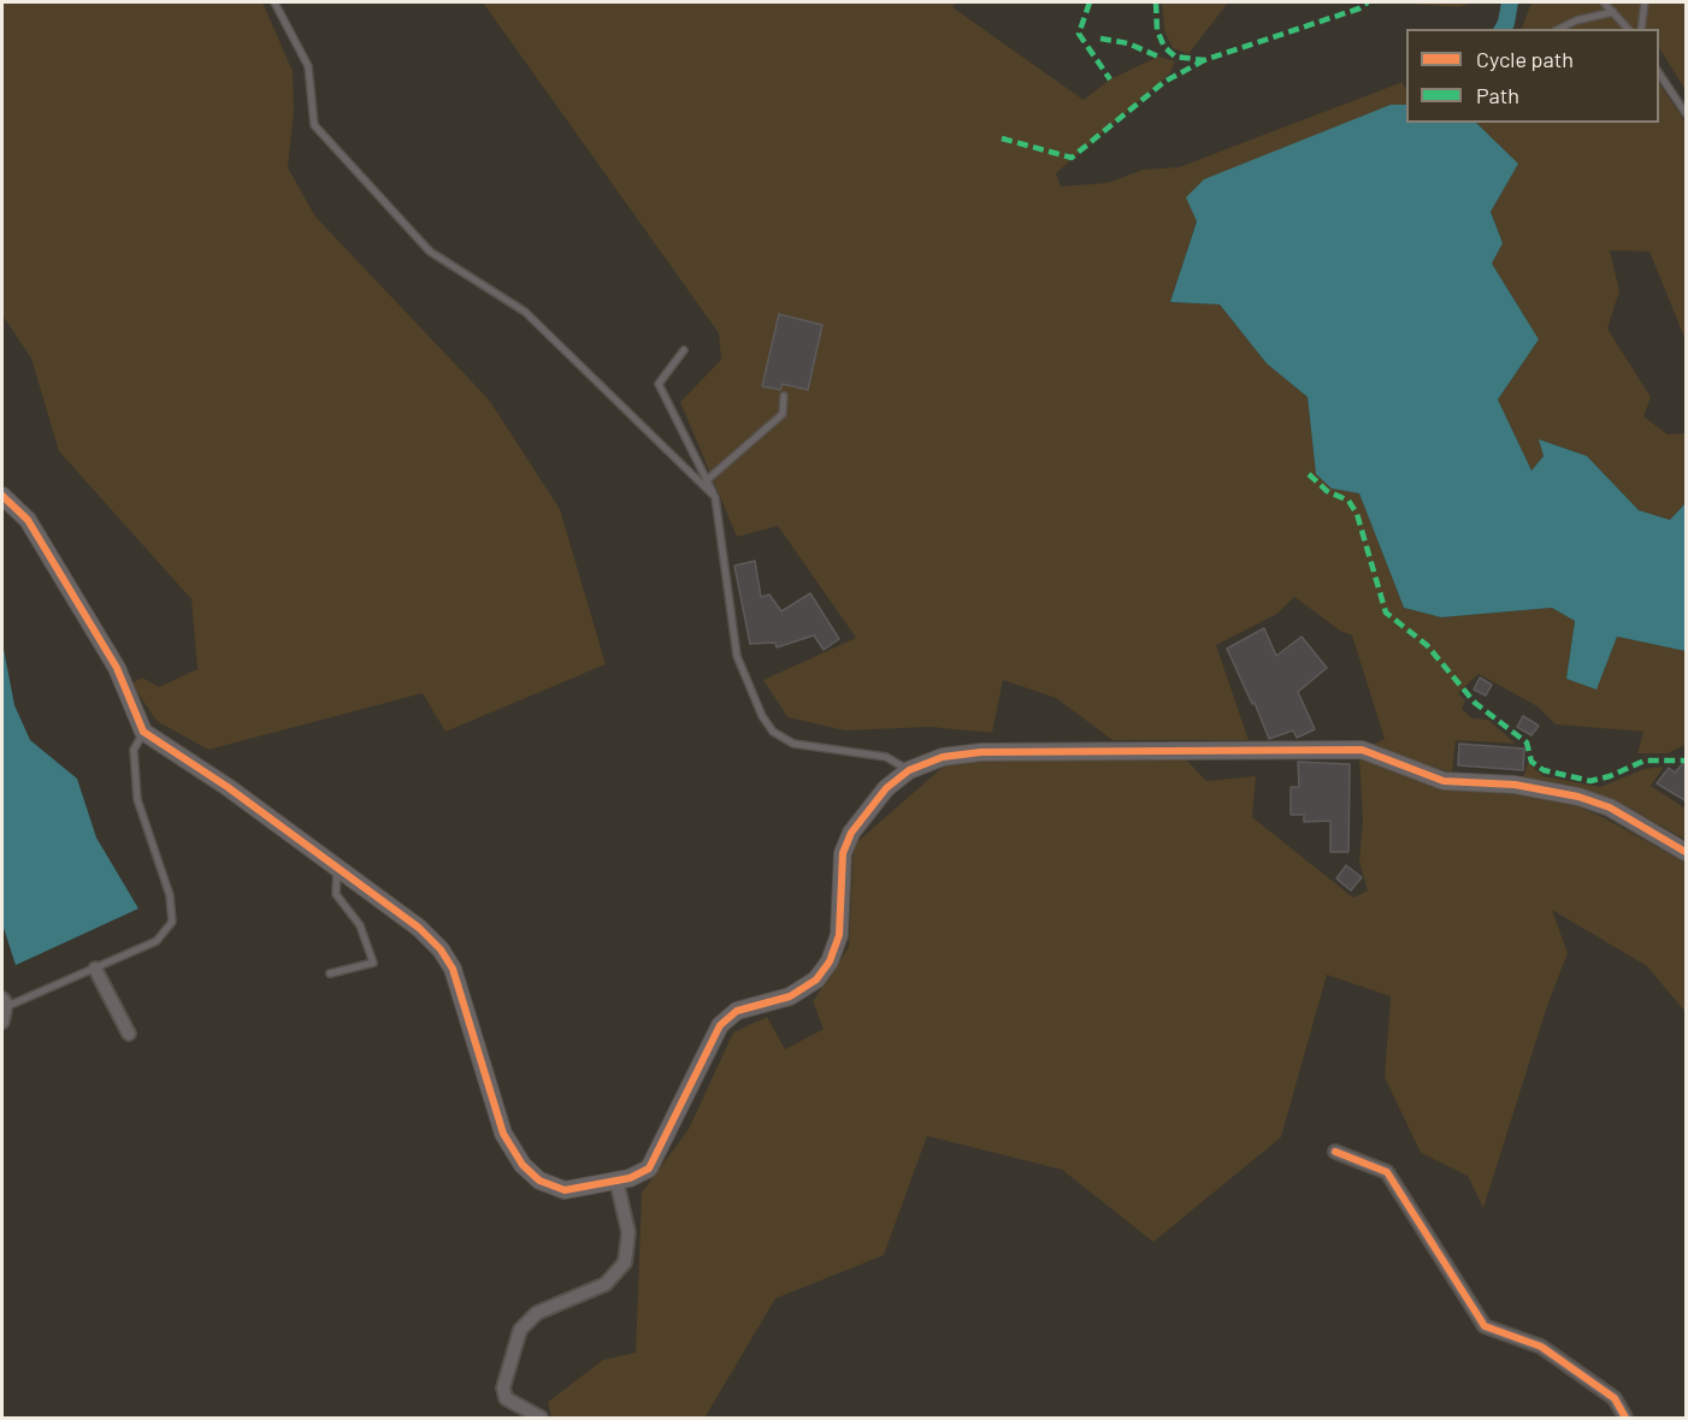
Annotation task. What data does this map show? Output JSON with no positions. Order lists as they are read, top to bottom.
{
  "legend": ["Cycle path", "Path"]
}
